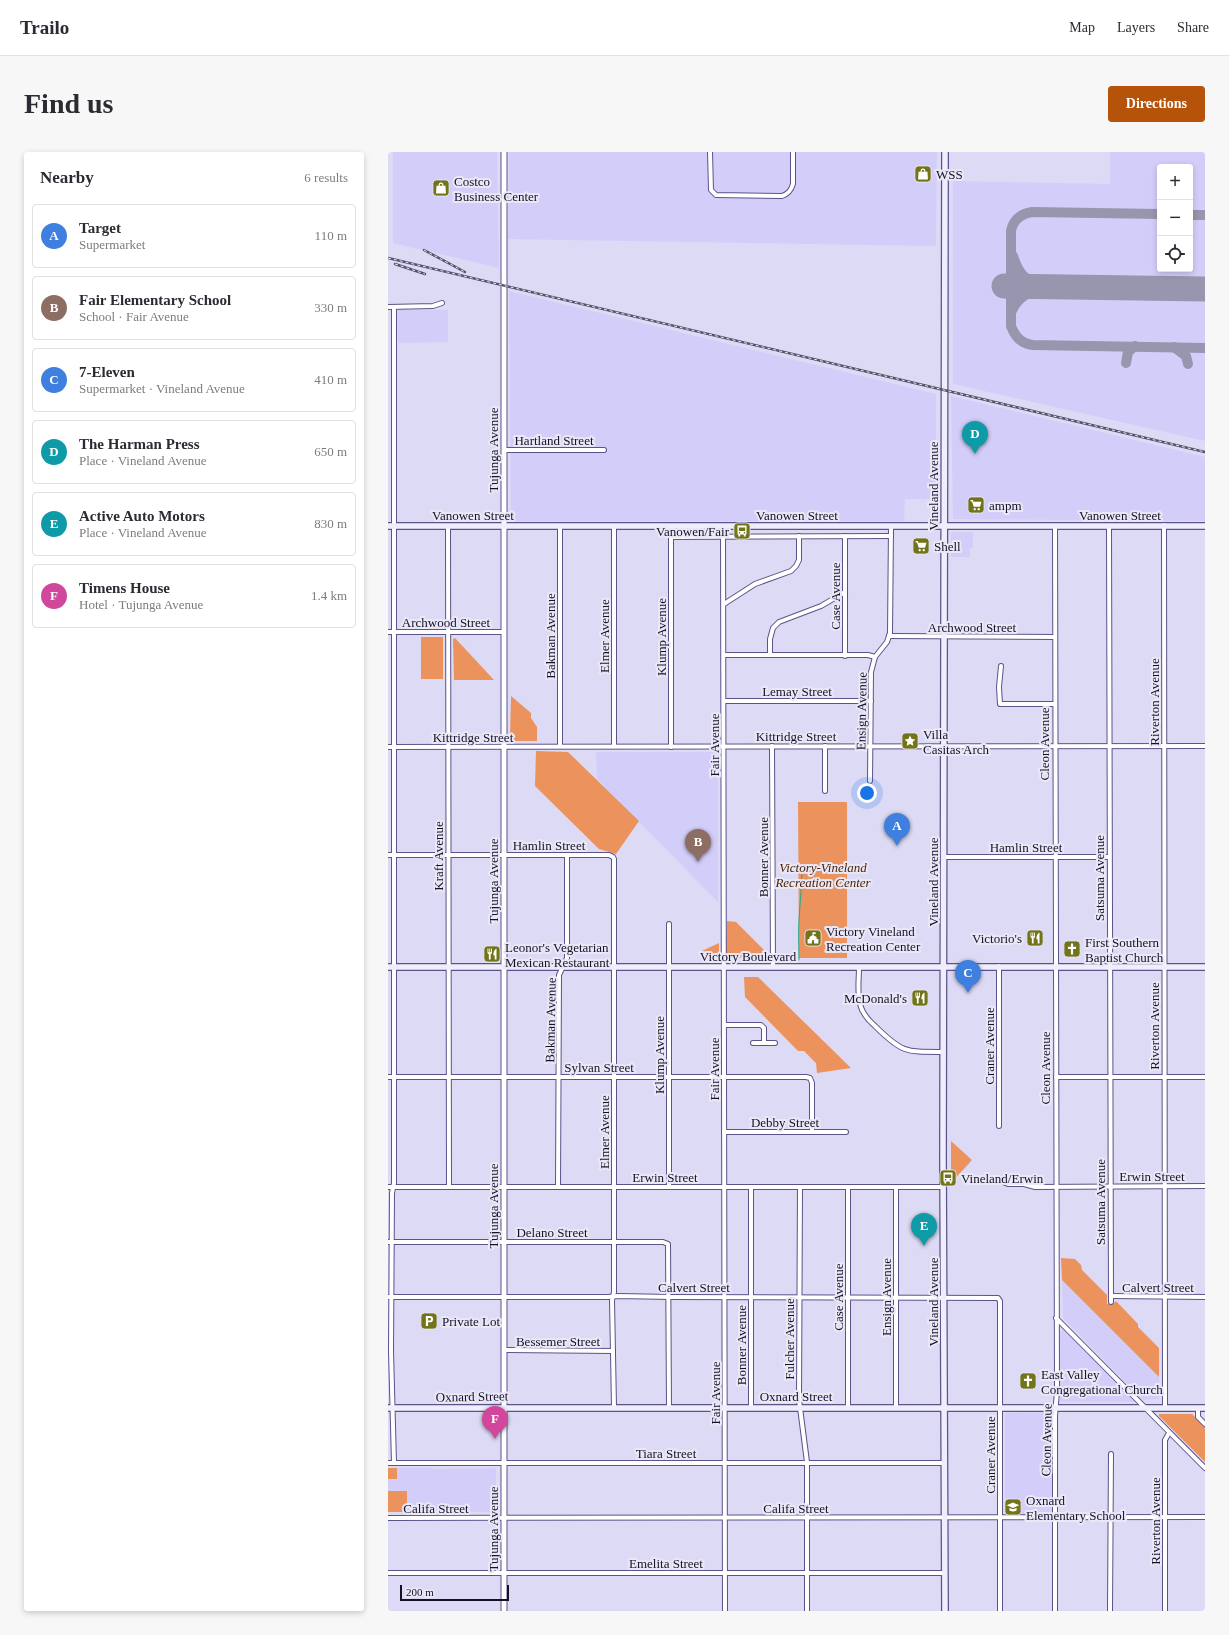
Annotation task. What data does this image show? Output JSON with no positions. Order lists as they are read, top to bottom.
{
  "streets": {
    "main road": [
      "Vineland Avenue",
      "Vanowen Street",
      "Victory Boulevard",
      "Oxnard Street"
    ],
    "street": [
      "Hartland Street",
      "Tujunga Avenue",
      "Case Avenue",
      "Archwood Street",
      "Bakman Avenue",
      "Elmer Avenue",
      "Klump Avenue",
      "Lemay Street",
      "Riverton Avenue",
      "Ensign Avenue",
      "Kittridge Street",
      "Cleon Avenue",
      "Fair Avenue",
      "Hamlin Street",
      "Kraft Avenue",
      "Bonner Avenue",
      "Satsuma Avenue",
      "Craner Avenue",
      "Sylvan Street",
      "Debby Street",
      "Erwin Street",
      "Delano Street",
      "Calvert Street",
      "Fulcher Avenue",
      "Bessemer Street",
      "Tiara Street",
      "Califa Street",
      "Emelita Street"
    ]
  },
  "crossings": [
    ["Hartland Street", "Tujunga Avenue"],
    ["Tujunga Avenue", "Vanowen Street"],
    ["Tujunga Avenue", "Archwood Street"],
    ["Tujunga Avenue", "Kittridge Street"],
    ["Tujunga Avenue", "Hamlin Street"],
    ["Tujunga Avenue", "Victory Boulevard"],
    ["Tujunga Avenue", "Sylvan Street"],
    ["Tujunga Avenue", "Erwin Street"],
    ["Tujunga Avenue", "Delano Street"],
    ["Tujunga Avenue", "Calvert Street"],
    ["Tujunga Avenue", "Bessemer Street"],
    ["Tujunga Avenue", "Oxnard Street"],
    ["Tujunga Avenue", "Tiara Street"],
    ["Tujunga Avenue", "Califa Street"],
    ["Tujunga Avenue", "Emelita Street"],
    ["Vineland Avenue", "Vanowen Street"],
    ["Vineland Avenue", "Archwood Street"],
    ["Vineland Avenue", "Kittridge Street"],
    ["Vineland Avenue", "Hamlin Street"],
    ["Vineland Avenue", "Victory Boulevard"],
    ["Vineland Avenue", "Erwin Street"],
    ["Vineland Avenue", "Calvert Street"],
    ["Vineland Avenue", "Oxnard Street"],
    ["Vineland Avenue", "Tiara Street"],
    ["Vineland Avenue", "Califa Street"],
    ["Vineland Avenue", "Emelita Street"],
    ["Vanowen Street", "Case Avenue"],
    ["Vanowen Street", "Bakman Avenue"],
    ["Vanowen Street", "Elmer Avenue"],
    ["Vanowen Street", "Klump Avenue"],
    ["Vanowen Street", "Riverton Avenue"],
    ["Vanowen Street", "Cleon Avenue"],
    ["Vanowen Street", "Fair Avenue"],
    ["Vanowen Street", "Kraft Avenue"],
    ["Vanowen Street", "Satsuma Avenue"],
    ["Case Avenue", "Erwin Street"],
    ["Case Avenue", "Calvert Street"],
    ["Case Avenue", "Oxnard Street"],
    ["Archwood Street", "Ensign Avenue"],
    ["Archwood Street", "Cleon Avenue"],
    ["Archwood Street", "Kraft Avenue"],
    ["Bakman Avenue", "Kittridge Street"],
    ["Bakman Avenue", "Hamlin Street"],
    ["Bakman Avenue", "Victory Boulevard"],
    ["Bakman Avenue", "Sylvan Street"],
    ["Bakman Avenue", "Erwin Street"],
    ["Elmer Avenue", "Kittridge Street"],
    ["Elmer Avenue", "Hamlin Street"],
    ["Elmer Avenue", "Victory Boulevard"],
    ["Elmer Avenue", "Sylvan Street"],
    ["Elmer Avenue", "Erwin Street"],
    ["Elmer Avenue", "Delano Street"],
    ["Elmer Avenue", "Calvert Street"],
    ["Elmer Avenue", "Bessemer Street"],
    ["Elmer Avenue", "Oxnard Street"],
    ["Klump Avenue", "Kittridge Street"],
    ["Klump Avenue", "Victory Boulevard"],
    ["Klump Avenue", "Sylvan Street"],
    ["Klump Avenue", "Erwin Street"],
    ["Lemay Street", "Ensign Avenue"],
    ["Lemay Street", "Fair Avenue"],
    ["Riverton Avenue", "Kittridge Street"],
    ["Riverton Avenue", "Victory Boulevard"],
    ["Riverton Avenue", "Erwin Street"],
    ["Riverton Avenue", "Calvert Street"],
    ["Riverton Avenue", "Oxnard Street"],
    ["Riverton Avenue", "Califa Street"],
    ["Ensign Avenue", "Kittridge Street"],
    ["Ensign Avenue", "Erwin Street"],
    ["Ensign Avenue", "Calvert Street"],
    ["Ensign Avenue", "Oxnard Street"],
    ["Kittridge Street", "Cleon Avenue"],
    ["Kittridge Street", "Fair Avenue"],
    ["Kittridge Street", "Kraft Avenue"],
    ["Kittridge Street", "Bonner Avenue"],
    ["Kittridge Street", "Satsuma Avenue"],
    ["Cleon Avenue", "Hamlin Street"],
    ["Cleon Avenue", "Victory Boulevard"],
    ["Cleon Avenue", "Erwin Street"],
    ["Cleon Avenue", "Oxnard Street"],
    ["Cleon Avenue", "Califa Street"],
    ["Fair Avenue", "Victory Boulevard"],
    ["Fair Avenue", "Sylvan Street"],
    ["Fair Avenue", "Debby Street"],
    ["Fair Avenue", "Erwin Street"],
    ["Fair Avenue", "Calvert Street"],
    ["Fair Avenue", "Oxnard Street"],
    ["Fair Avenue", "Tiara Street"],
    ["Fair Avenue", "Califa Street"],
    ["Fair Avenue", "Emelita Street"],
    ["Hamlin Street", "Kraft Avenue"],
    ["Hamlin Street", "Satsuma Avenue"],
    ["Kraft Avenue", "Victory Boulevard"],
    ["Kraft Avenue", "Sylvan Street"],
    ["Kraft Avenue", "Erwin Street"],
    ["Bonner Avenue", "Victory Boulevard"],
    ["Bonner Avenue", "Erwin Street"],
    ["Bonner Avenue", "Calvert Street"],
    ["Bonner Avenue", "Oxnard Street"],
    ["Satsuma Avenue", "Victory Boulevard"],
    ["Satsuma Avenue", "Erwin Street"],
    ["Satsuma Avenue", "Calvert Street"],
    ["Victory Boulevard", "Craner Avenue"],
    ["Craner Avenue", "Calvert Street"],
    ["Craner Avenue", "Oxnard Street"],
    ["Craner Avenue", "Califa Street"],
    ["Sylvan Street", "Debby Street"],
    ["Erwin Street", "Fulcher Avenue"],
    ["Delano Street", "Calvert Street"],
    ["Calvert Street", "Fulcher Avenue"],
    ["Fulcher Avenue", "Oxnard Street"],
    ["Fulcher Avenue", "Tiara Street"],
    ["Fulcher Avenue", "Califa Street"],
    ["Fulcher Avenue", "Emelita Street"]
  ],
  "parks": ["Victory-Vineland Recreation Center"],
  "places": {
    "shop": ["WSS", "Costco Business Center"],
    "supermarket": ["ampm", "Shell"],
    "bus stop": ["Vanowen/Fair", "Vineland/Erwin"],
    "place": ["Villa Casitas Arch"],
    "public building": ["Victory Vineland Recreation Center"],
    "restaurant": ["Victorio's", "Leonor's Vegetarian Mexican Restaurant", "McDonald's"],
    "church": ["First Southern Baptist Church", "East Valley Congregational Church"],
    "parking": ["Private Lot"],
    "school or university": ["Oxnard Elementary School"]
  },
  "scale_bar": "200 m",
  "page": {
    "header": "Trailo",
    "nav": ["Map", "Layers", "Share"],
    "buttons": "Directions",
    "title": "Find us",
    "heading": ["Nearby", "6 results"],
    "map_buttons": ["+", "−"],
    "list": [
      {
        "mark": "A",
        "name": "Target",
        "note": "Supermarket",
        "value": "110 m"
      },
      {
        "mark": "B",
        "name": "Fair Elementary School",
        "note": "School · Fair Avenue",
        "value": "330 m"
      },
      {
        "mark": "C",
        "name": "7-Eleven",
        "note": "Supermarket · Vineland Avenue",
        "value": "410 m"
      },
      {
        "mark": "D",
        "name": "The Harman Press",
        "note": "Place · Vineland Avenue",
        "value": "650 m"
      },
      {
        "mark": "E",
        "name": "Active Auto Motors",
        "note": "Place · Vineland Avenue",
        "value": "830 m"
      },
      {
        "mark": "F",
        "name": "Timens House",
        "note": "Hotel · Tujunga Avenue",
        "value": "1.4 km"
      }
    ],
    "pins": [
      "D",
      "A",
      "B",
      "C",
      "E",
      "F"
    ],
    "scale": "200 m"
  }
}
